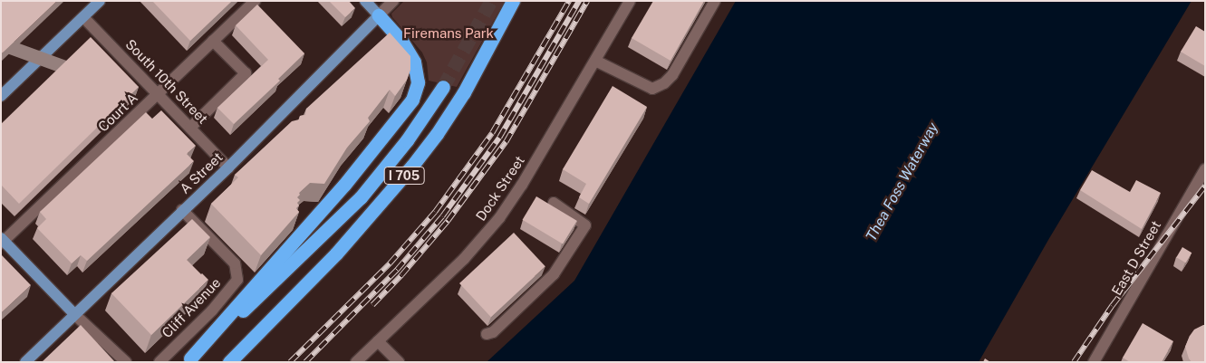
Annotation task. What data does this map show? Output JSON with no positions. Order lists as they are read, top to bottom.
{
  "streets": {
    "highway": ["I 705"],
    "main road": ["A Street"],
    "street": [
      "South 10th Street",
      "Court A",
      "Dock Street",
      "East D Street",
      "Cliff Avenue"
    ]
  },
  "crossings": [
    ["South 10th Street", "Court A"],
    ["South 10th Street", "A Street"],
    ["A Street", "Cliff Avenue"]
  ],
  "water": ["Thea Foss Waterway"],
  "parks": ["Firemans Park"]
}
